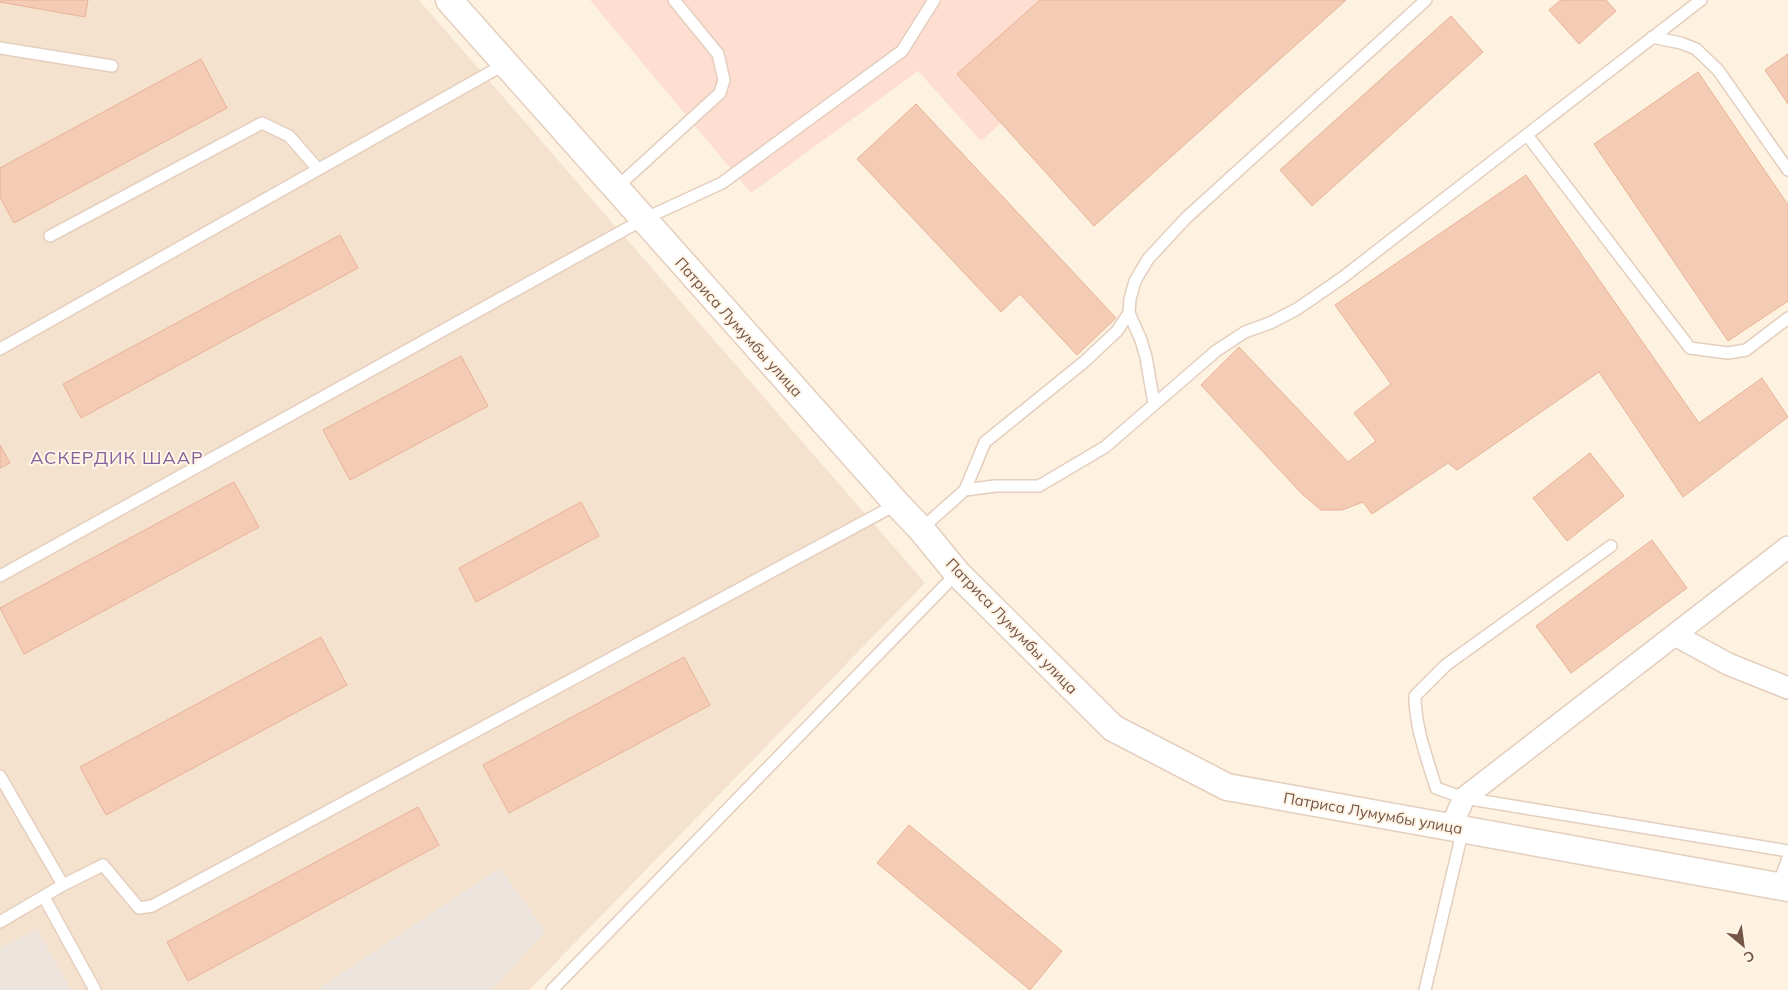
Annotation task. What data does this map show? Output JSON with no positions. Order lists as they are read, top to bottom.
{
  "streets": {
    "street": ["Патриса Лумумбы улица"]
  },
  "districts": ["АСКЕРДИК ШААР"],
  "north": "bottom right"
}
